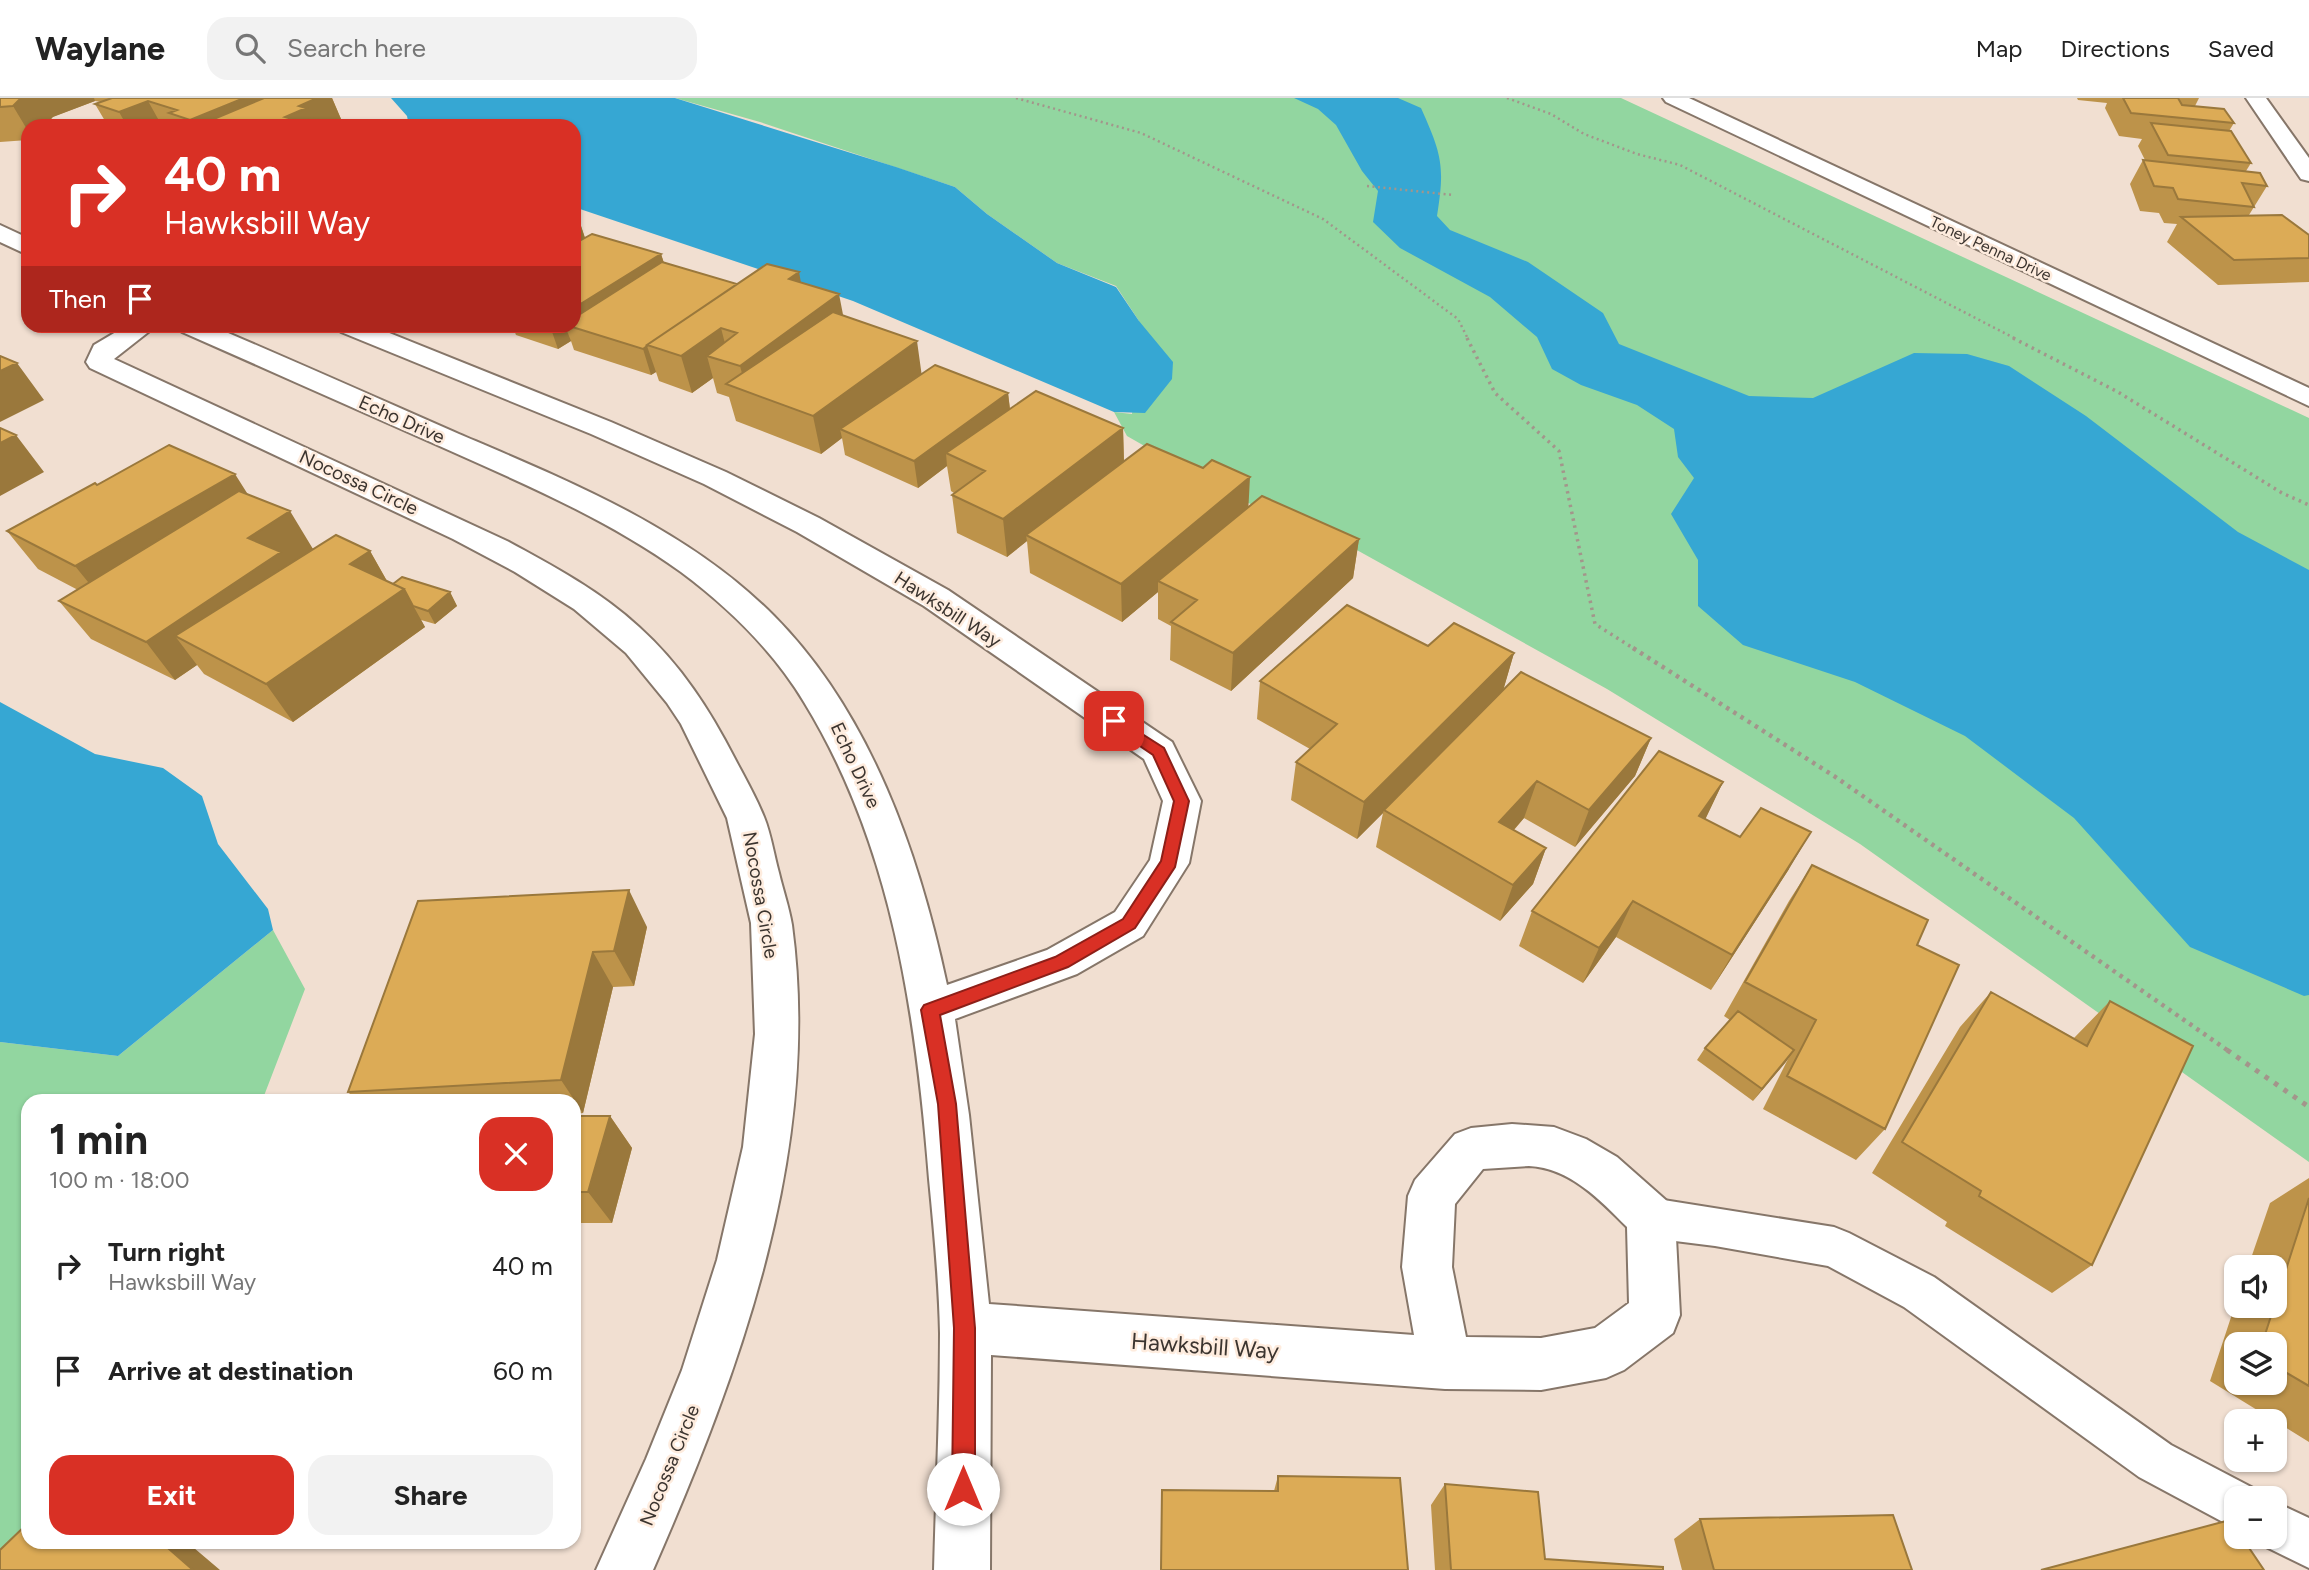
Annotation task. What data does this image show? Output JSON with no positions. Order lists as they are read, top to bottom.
{
  "streets": {
    "street": [
      "Toney Penna Drive",
      "Echo Drive",
      "Nocossa Circle",
      "Hawksbill Way"
    ]
  },
  "crossings": [
    ["Echo Drive", "Hawksbill Way"]
  ],
  "page": {
    "header": "Waylane",
    "search": "Search here",
    "nav": ["Map", "Directions", "Saved"],
    "turn": ["40 m", "Hawksbill Way"],
    "then": "Then",
    "heading": ["1 min", "100 m · 18:00"],
    "list": [
      {
        "name": "Turn right",
        "note": "Hawksbill Way",
        "value": "40 m"
      },
      {
        "name": "Arrive at destination",
        "value": "60 m"
      }
    ],
    "map_buttons": ["+", "−"],
    "buttons": ["Exit", "Share"]
  }
}
